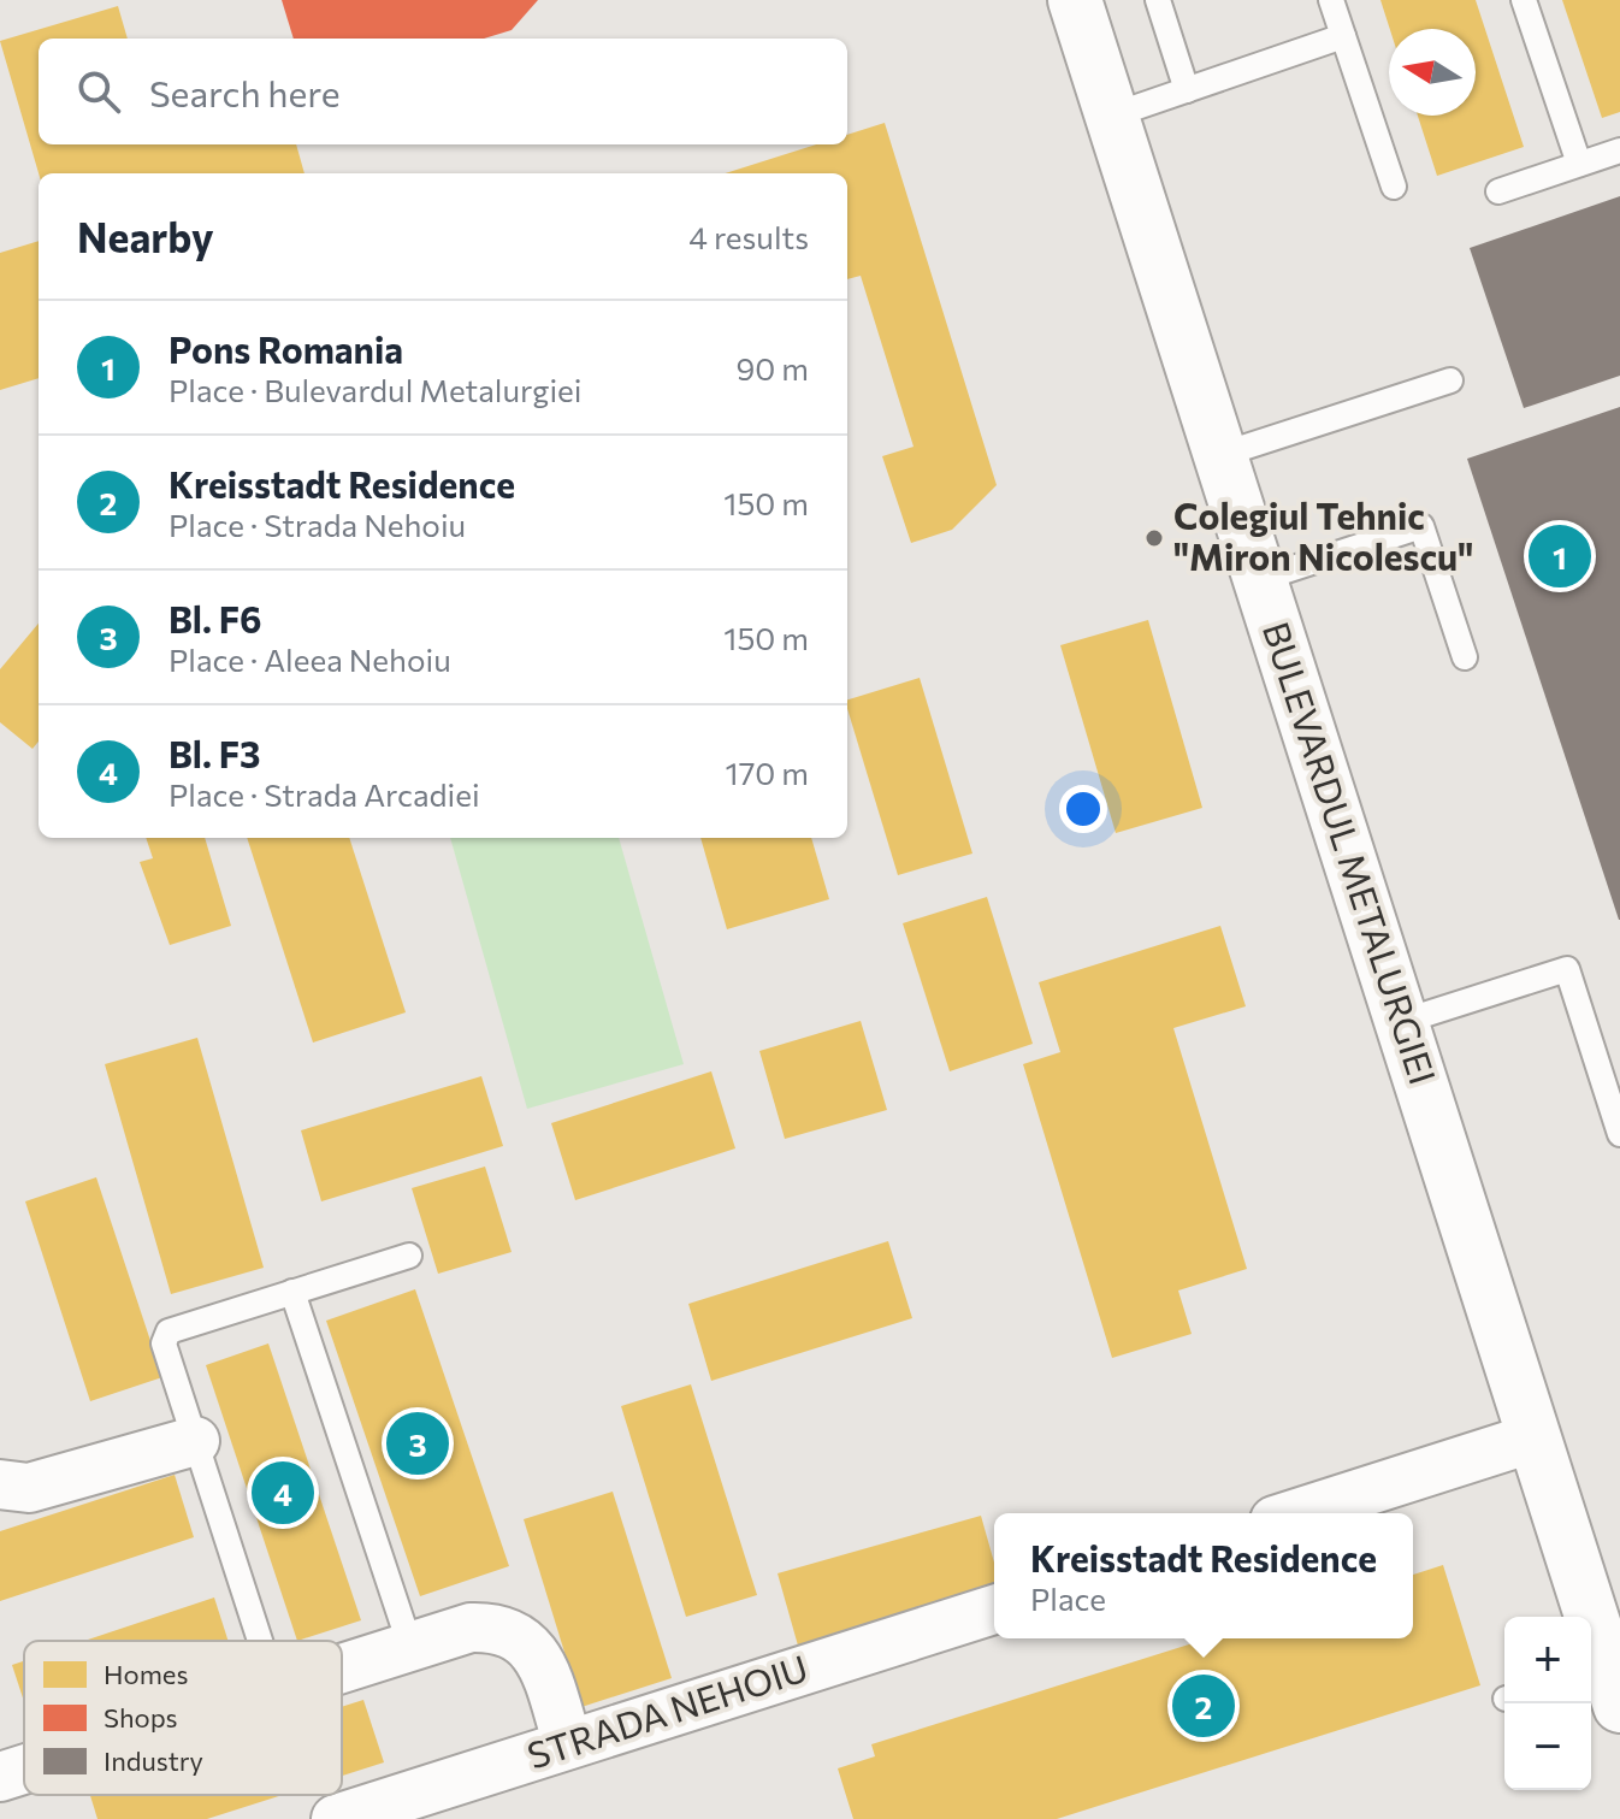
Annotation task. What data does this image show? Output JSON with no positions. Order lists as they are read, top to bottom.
{
  "streets": {
    "main road": ["BULEVARDUL METALURGIEI"],
    "street": ["STRADA NEHOIU"]
  },
  "places": ["Colegiul Tehnic \"Miron Nicolescu\""],
  "legend": ["Homes", "Shops", "Industry"],
  "north": "left",
  "page": {
    "search": "Search here",
    "heading": ["Nearby", "4 results"],
    "list": [
      {
        "mark": "1",
        "name": "Pons Romania",
        "note": "Place · Bulevardul Metalurgiei",
        "value": "90 m"
      },
      {
        "mark": "2",
        "name": "Kreisstadt Residence",
        "note": "Place · Strada Nehoiu",
        "value": "150 m"
      },
      {
        "mark": "3",
        "name": "Bl. F6",
        "note": "Place · Aleea Nehoiu",
        "value": "150 m"
      },
      {
        "mark": "4",
        "name": "Bl. F3",
        "note": "Place · Strada Arcadiei",
        "value": "170 m"
      }
    ],
    "pins": [
      "1",
      "3",
      "4",
      "2"
    ],
    "popup": ["Kreisstadt Residence", "Place"],
    "map_buttons": ["+", "−"]
  }
}
